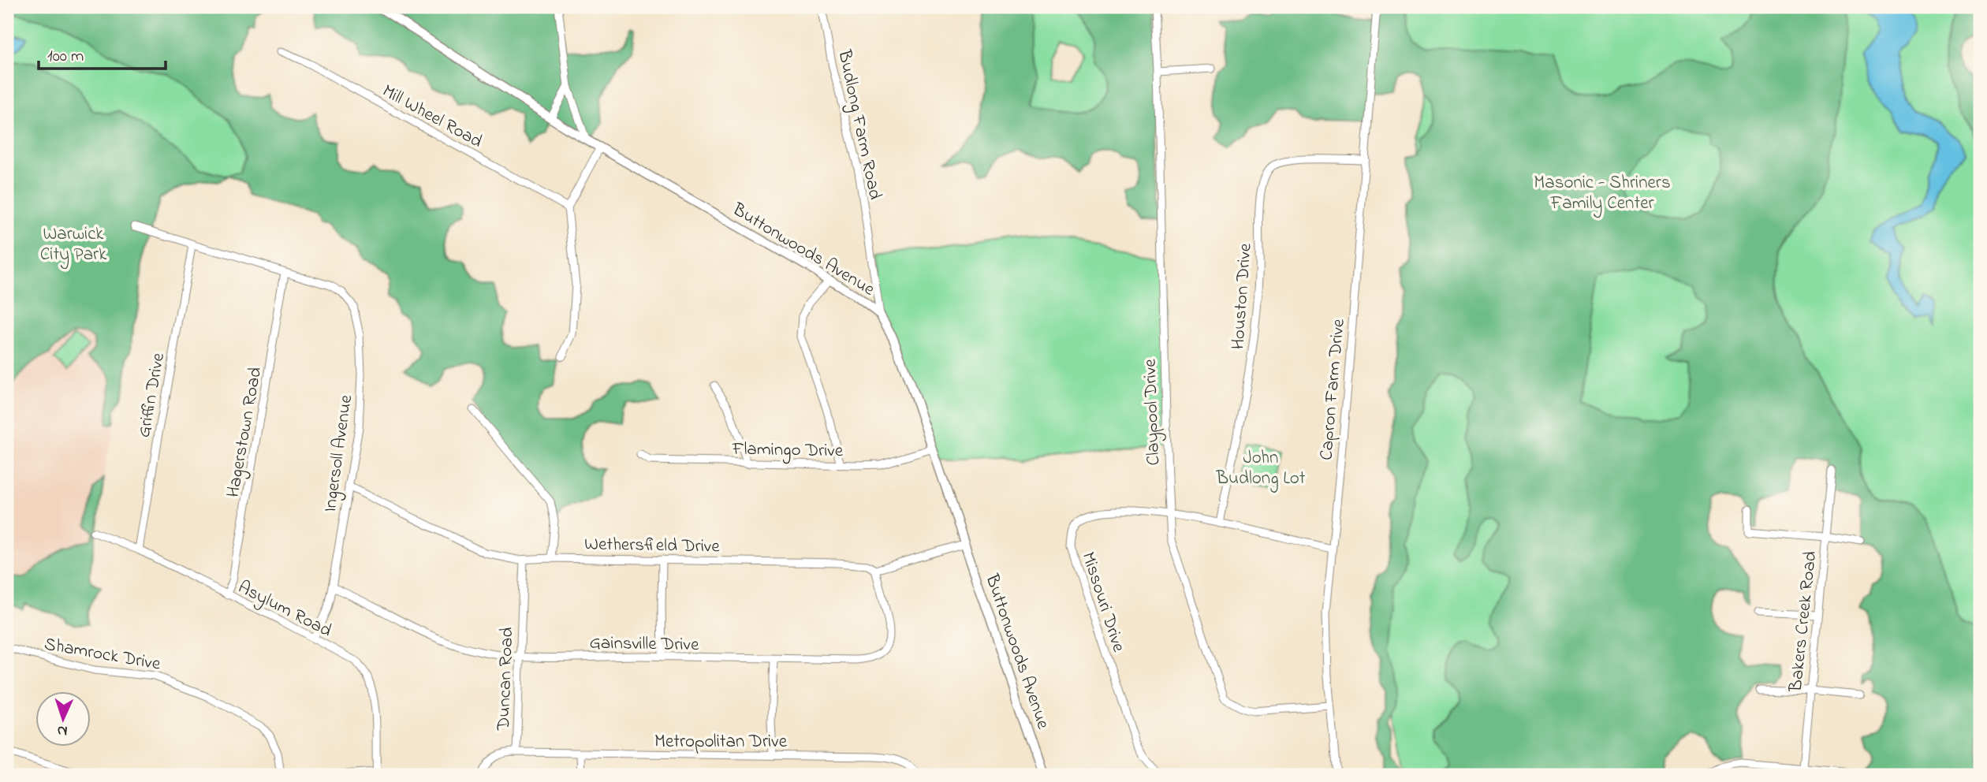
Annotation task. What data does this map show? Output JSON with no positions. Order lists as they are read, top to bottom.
{
  "streets": {
    "street": [
      "Mill Wheel Road",
      "Budlong Farm Road",
      "Buttonwoods Avenue",
      "Houston Drive",
      "Capron Farm Drive",
      "Griffin Drive",
      "Claypool Drive",
      "Hagerstown Road",
      "Flamingo Drive",
      "Ingersoll Avenue",
      "Wethersfield Drive",
      "Missouri Drive",
      "Asylum Road",
      "Bakers Creek Road",
      "Gainsville Drive",
      "Shamrock Drive",
      "Duncan Road",
      "Metropolitan Drive"
    ]
  },
  "crossings": [
    ["Budlong Farm Road", "Buttonwoods Avenue"],
    ["Buttonwoods Avenue", "Flamingo Drive"],
    ["Houston Drive", "Capron Farm Drive"],
    ["Houston Drive", "Missouri Drive"],
    ["Capron Farm Drive", "Claypool Drive"],
    ["Capron Farm Drive", "Missouri Drive"],
    ["Griffin Drive", "Ingersoll Avenue"],
    ["Griffin Drive", "Asylum Road"],
    ["Claypool Drive", "Missouri Drive"],
    ["Hagerstown Road", "Ingersoll Avenue"],
    ["Hagerstown Road", "Asylum Road"],
    ["Ingersoll Avenue", "Wethersfield Drive"],
    ["Ingersoll Avenue", "Asylum Road"],
    ["Ingersoll Avenue", "Gainsville Drive"],
    ["Wethersfield Drive", "Gainsville Drive"],
    ["Wethersfield Drive", "Duncan Road"],
    ["Gainsville Drive", "Duncan Road"],
    ["Duncan Road", "Metropolitan Drive"]
  ],
  "parks": ["Masonic - Shriners Family Center", "Warwick City Park", "John Budlong Lot"],
  "scale_bar": "100 m",
  "north": "bottom"
}
